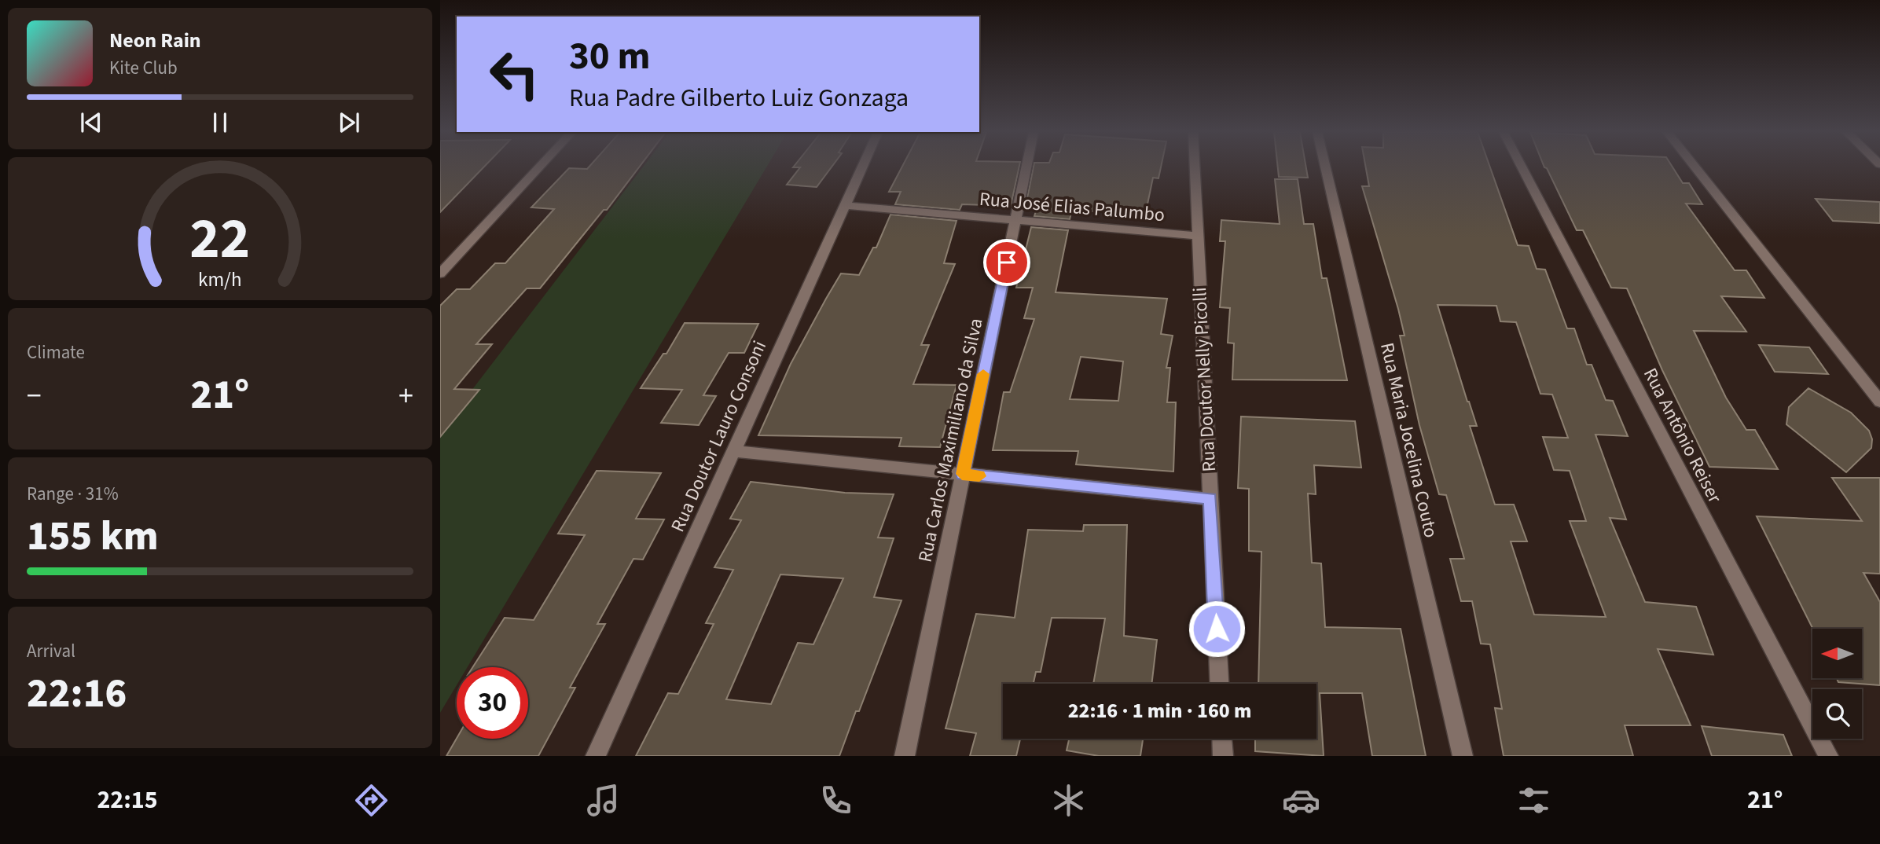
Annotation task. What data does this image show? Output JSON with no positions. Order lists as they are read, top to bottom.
{
  "streets": {
    "street": [
      "Rua José Elias Palumbo",
      "Rua Doutor Nelly Picolli",
      "Rua Antônio Reiser",
      "Rua Doutor Lauro Consoni",
      "Rua Carlos Maximiliano da Silva",
      "Rua Maria Jocelina Couto"
    ]
  },
  "crossings": [
    ["Rua José Elias Palumbo", "Rua Doutor Nelly Picolli"],
    ["Rua José Elias Palumbo", "Rua Doutor Lauro Consoni"],
    ["Rua José Elias Palumbo", "Rua Carlos Maximiliano da Silva"]
  ],
  "north": "left",
  "page": {
    "turn": ["30 m", "Rua Padre Gilberto Luiz Gonzaga"],
    "song": ["Neon Rain", "Kite Club"],
    "tile": [
      "Climate",
      ["Range · 31%", "155 km"],
      ["Arrival", "22:16"]
    ],
    "heat": ["−", "21°", "+"],
    "limit": "30",
    "trip": "22:16 · 1 min · 160 m",
    "tabs": ["22:15", "21°"],
    "gauge": ["22", "km/h"]
  }
}
